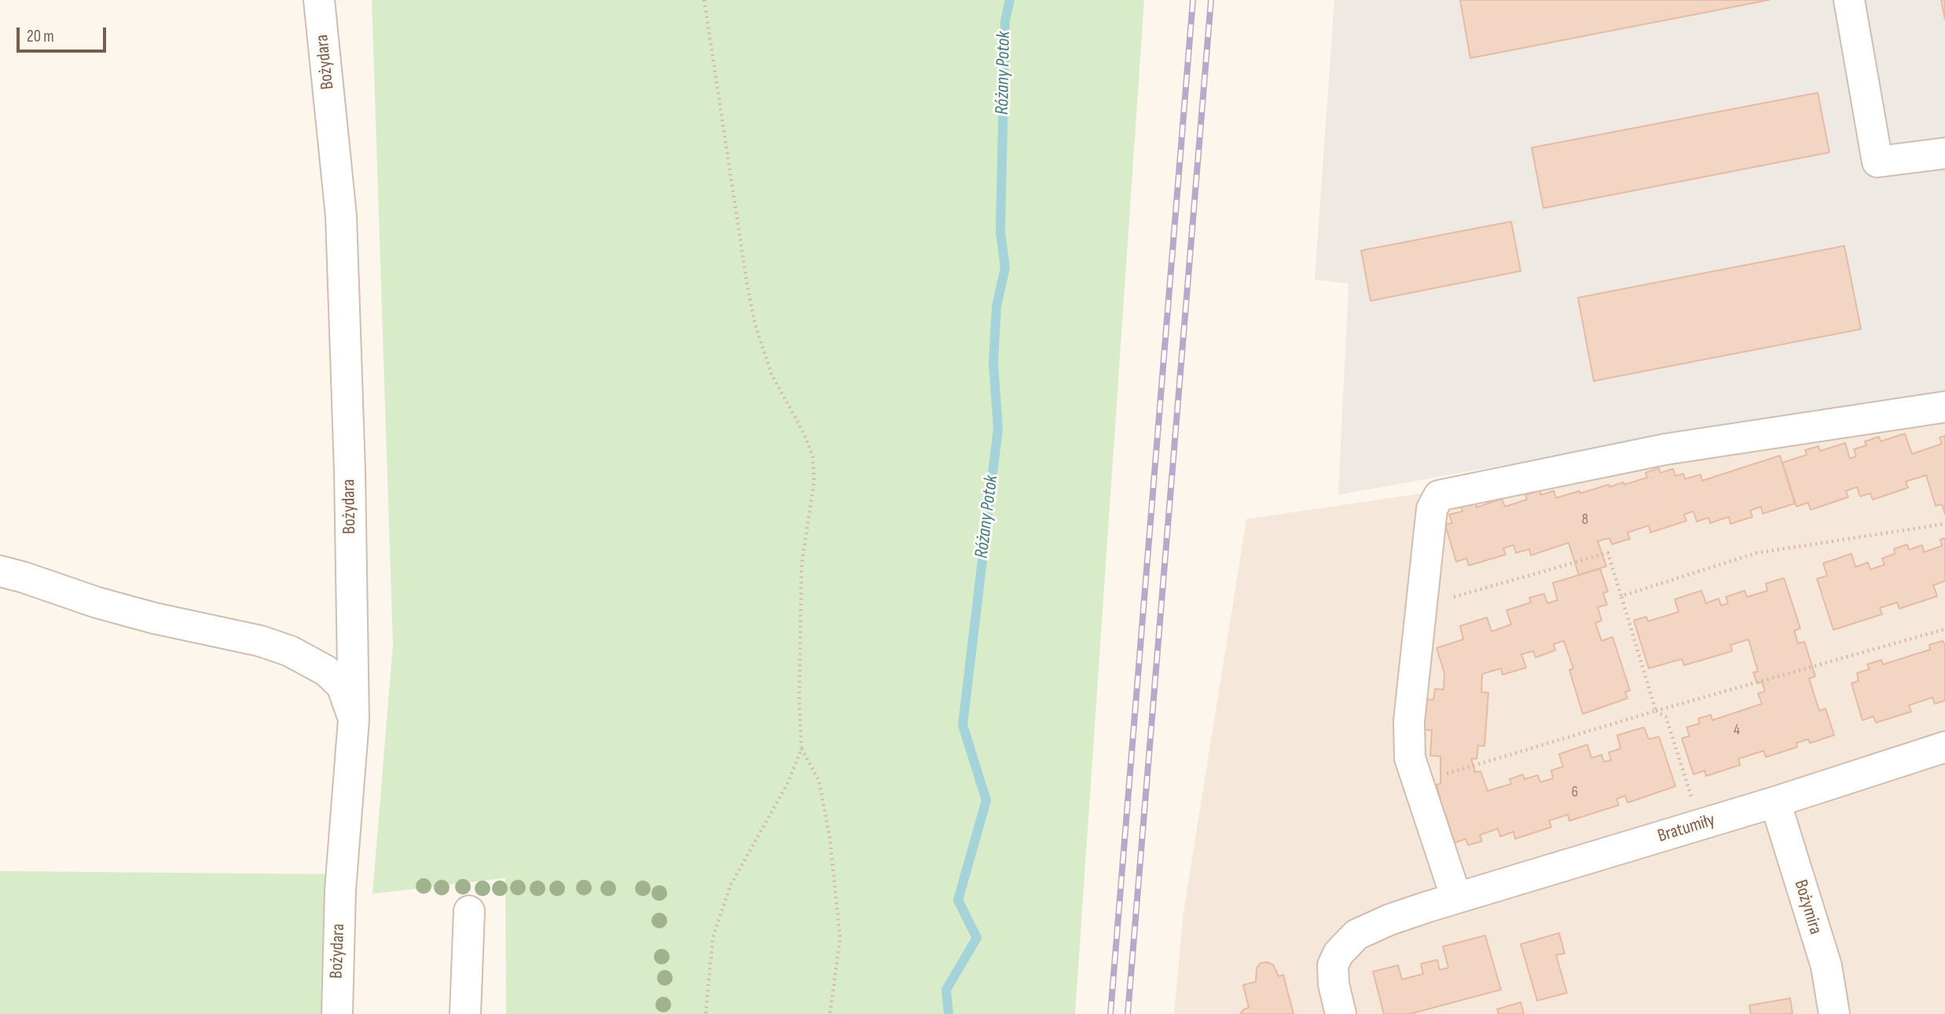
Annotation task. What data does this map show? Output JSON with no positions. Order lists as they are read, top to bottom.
{
  "streets": {
    "street": ["Bożydara", "Bratumiły", "Bożymira"]
  },
  "crossings": [
    ["Bratumiły", "Bożymira"]
  ],
  "water": ["Różany Potok"],
  "house_numbers": ["8", "4", "6"],
  "scale_bar": "20 m"
}
